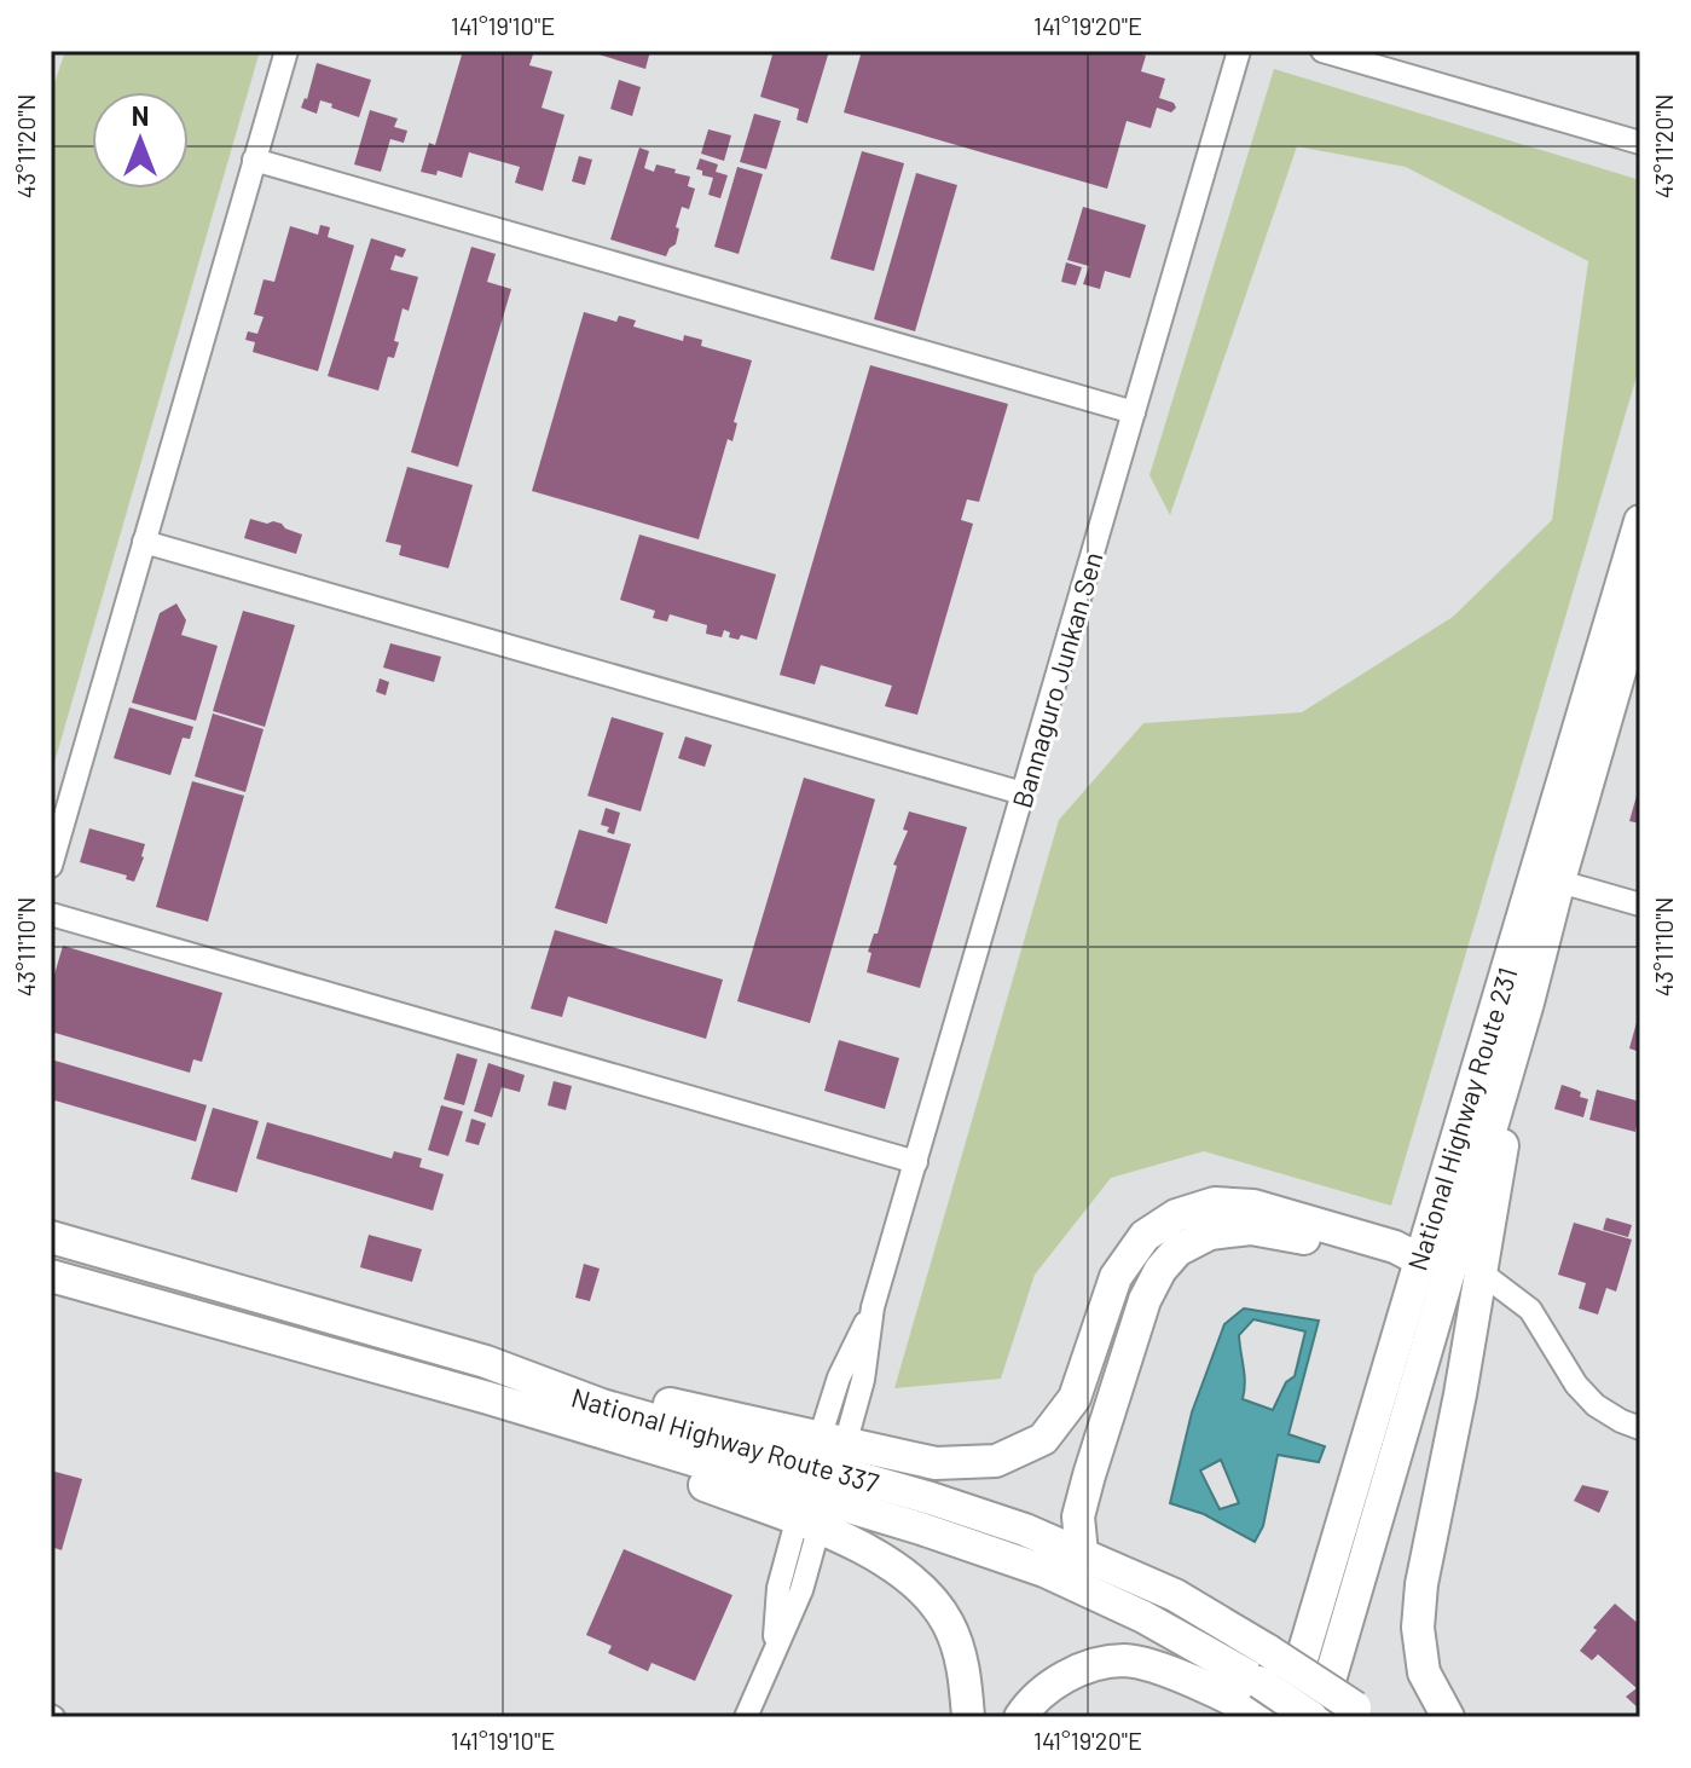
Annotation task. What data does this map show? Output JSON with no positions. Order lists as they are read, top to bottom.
{
  "streets": {
    "highway": ["National Highway Route 231", "National Highway Route 337"],
    "street": ["Bannaguro Junkan Sen"]
  },
  "crossings": [
    ["National Highway Route 231", "National Highway Route 337"]
  ],
  "north": "top",
  "coordinates": [
    "141°19'10\"E",
    "141°19'20\"E",
    "43°11'20\"N",
    "43°11'10\"N"
  ]
}
